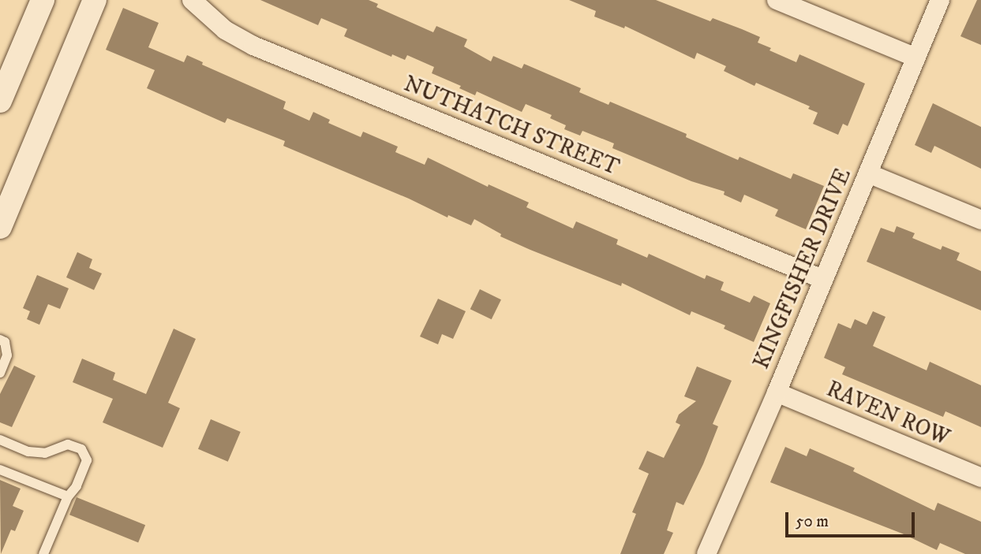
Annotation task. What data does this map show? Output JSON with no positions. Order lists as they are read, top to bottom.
{
  "streets": {
    "street": ["NUTHATCH STREET", "KINGFISHER DRIVE", "RAVEN ROW"]
  },
  "crossings": [
    ["NUTHATCH STREET", "KINGFISHER DRIVE"],
    ["KINGFISHER DRIVE", "RAVEN ROW"]
  ],
  "scale_bar": "50 m"
}
